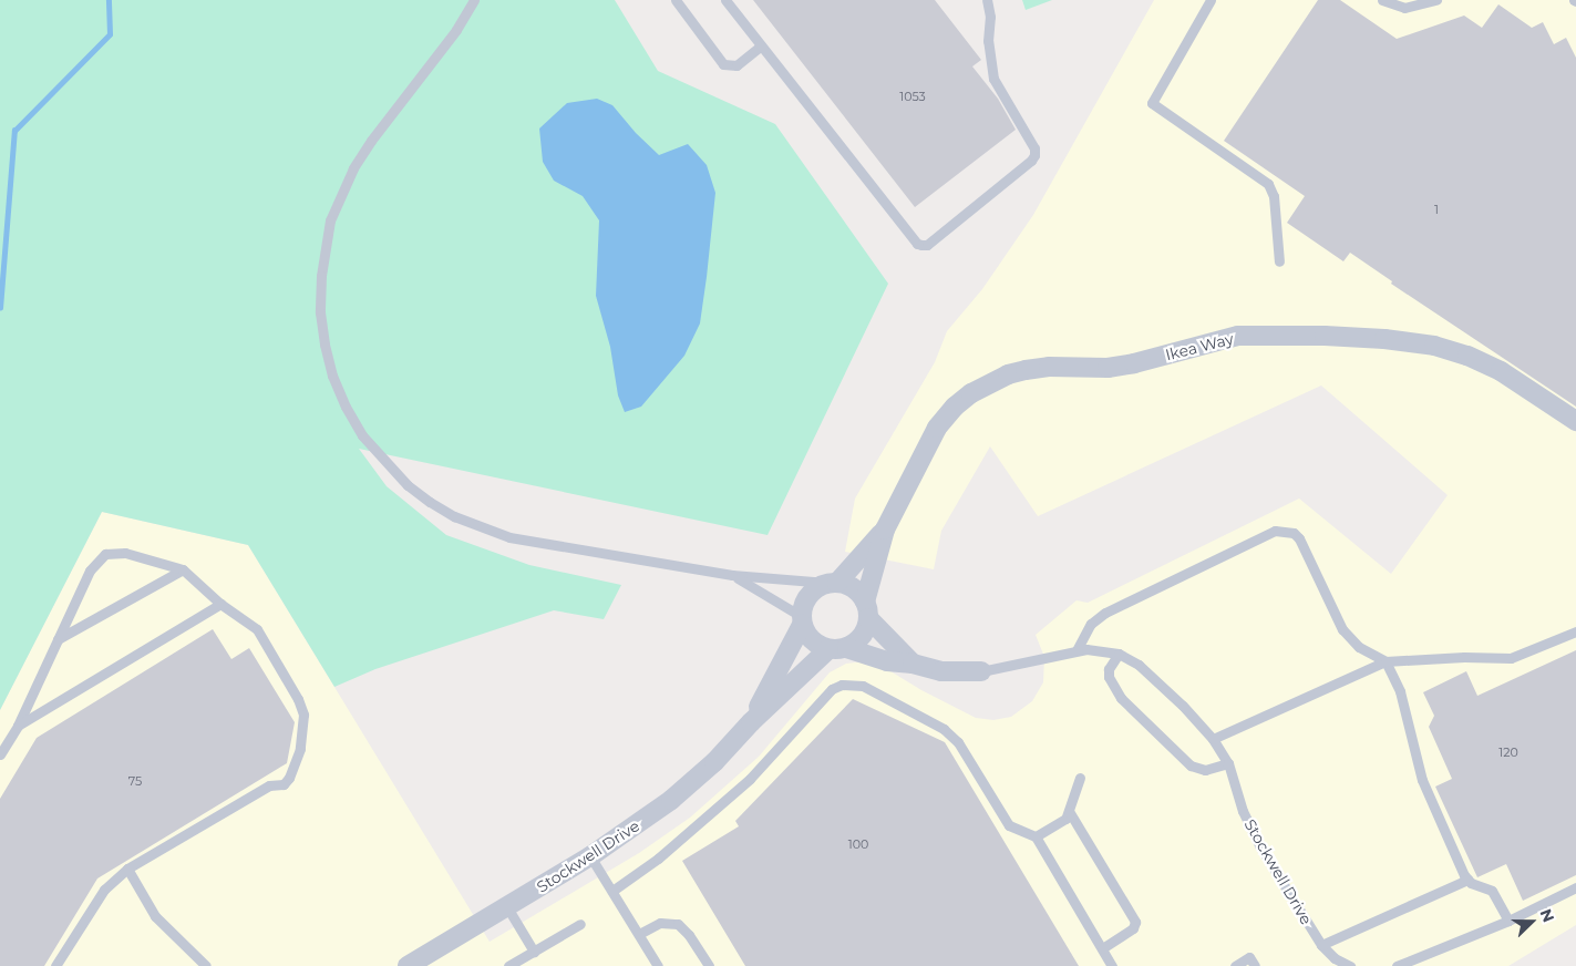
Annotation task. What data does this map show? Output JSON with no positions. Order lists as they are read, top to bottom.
{
  "streets": {
    "street": ["Ikea Way", "Stockwell Drive"]
  },
  "crossings": [
    ["Ikea Way", "Stockwell Drive"]
  ],
  "house_numbers": [
    "1053",
    "1",
    "120",
    "75",
    "100"
  ],
  "north": "right"
}
